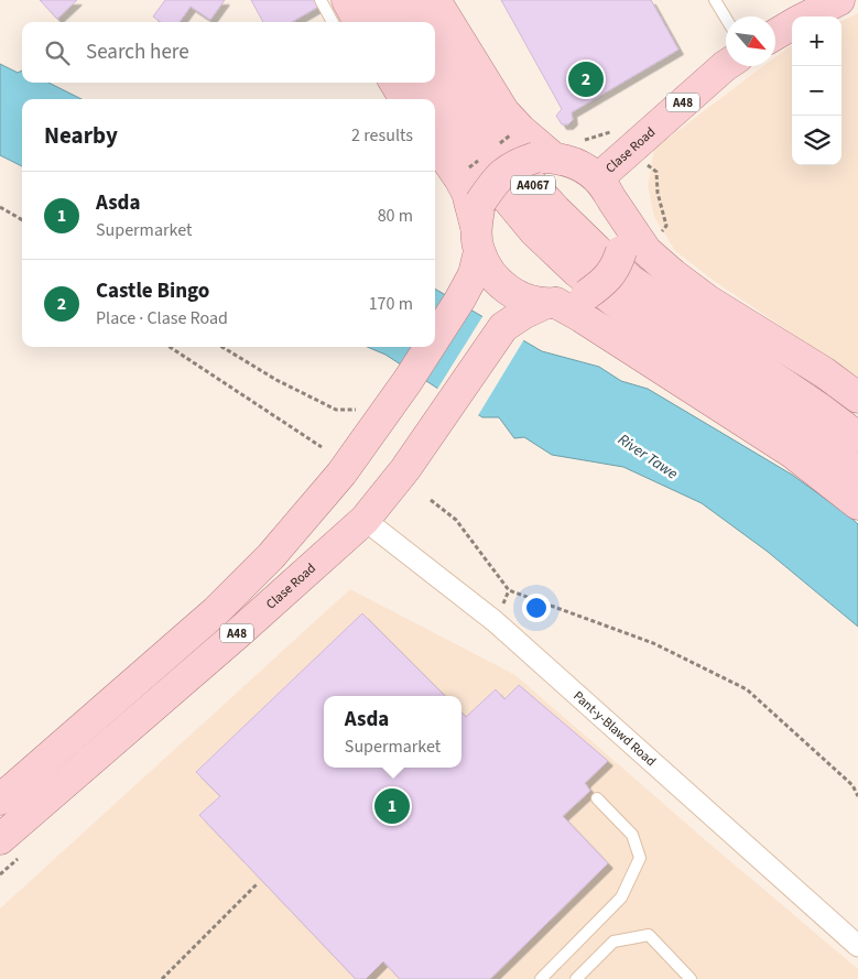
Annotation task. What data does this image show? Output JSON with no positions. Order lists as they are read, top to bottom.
{
  "streets": {
    "main road": ["A48", "Clase Road", "A4067"],
    "street": ["Pant-y-Blawd Road"]
  },
  "crossings": [
    ["A48", "Clase Road"],
    ["Clase Road", "Pant-y-Blawd Road"]
  ],
  "water": ["River Tawe"],
  "north": "bottom right",
  "page": {
    "map_buttons": ["+", "−"],
    "search": "Search here",
    "pins": ["2", "1"],
    "heading": ["Nearby", "2 results"],
    "list": [
      {
        "mark": "1",
        "name": "Asda",
        "note": "Supermarket",
        "value": "80 m"
      },
      {
        "mark": "2",
        "name": "Castle Bingo",
        "note": "Place · Clase Road",
        "value": "170 m"
      }
    ],
    "popup": ["Asda", "Supermarket"]
  }
}
